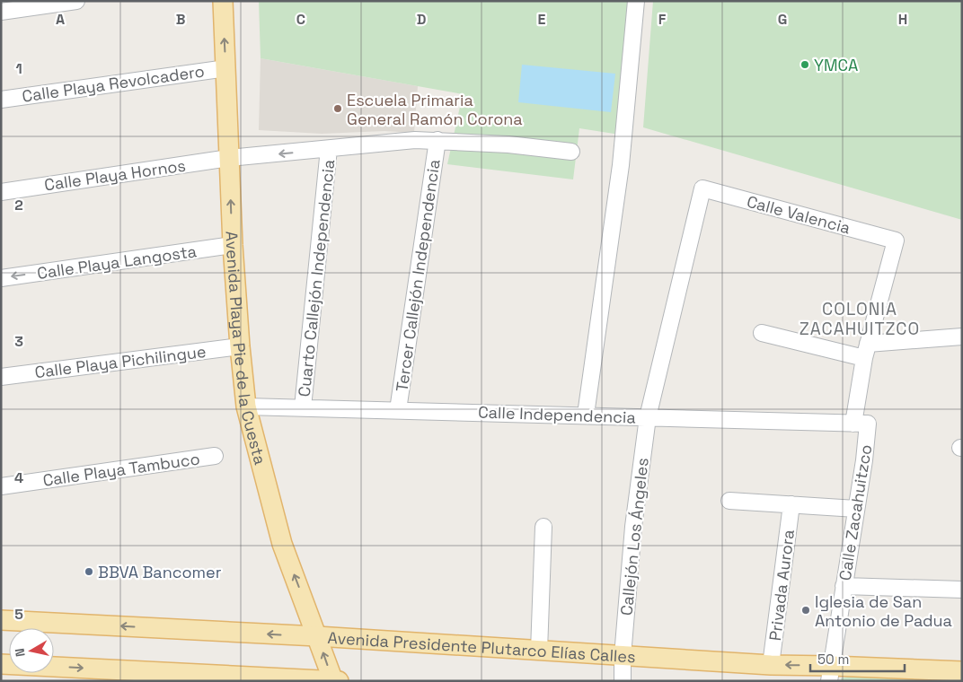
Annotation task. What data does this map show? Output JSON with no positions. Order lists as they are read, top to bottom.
{
  "streets": {
    "main road": ["Avenida Playa Pie de la Cuesta", "Avenida Presidente Plutarco Elías Calles"],
    "street": [
      "Calle Playa Revolcadero",
      "Calle Playa Hornos",
      "Calle Valencia",
      "Calle Playa Langosta",
      "Tercer Callejón Independencia",
      "Cuarto Callejón Independencia",
      "Calle Playa Pichilingue",
      "Calle Independencia",
      "Calle Playa Tambuco",
      "Calle Zacahuitzco",
      "Callejón Los Ángeles",
      "Privada Aurora"
    ]
  },
  "crossings": [
    ["Calle Playa Revolcadero", "Avenida Playa Pie de la Cuesta"],
    ["Calle Playa Hornos", "Tercer Callejón Independencia"],
    ["Calle Playa Hornos", "Cuarto Callejón Independencia"],
    ["Calle Playa Hornos", "Avenida Playa Pie de la Cuesta"],
    ["Calle Valencia", "Calle Zacahuitzco"],
    ["Calle Valencia", "Callejón Los Ángeles"],
    ["Calle Playa Langosta", "Avenida Playa Pie de la Cuesta"],
    ["Tercer Callejón Independencia", "Calle Independencia"],
    ["Cuarto Callejón Independencia", "Calle Independencia"],
    ["Avenida Playa Pie de la Cuesta", "Calle Playa Pichilingue"],
    ["Avenida Playa Pie de la Cuesta", "Calle Independencia"],
    ["Avenida Playa Pie de la Cuesta", "Avenida Presidente Plutarco Elías Calles"],
    ["Calle Independencia", "Calle Zacahuitzco"],
    ["Calle Independencia", "Callejón Los Ángeles"],
    ["Calle Zacahuitzco", "Avenida Presidente Plutarco Elías Calles"],
    ["Callejón Los Ángeles", "Avenida Presidente Plutarco Elías Calles"],
    ["Privada Aurora", "Avenida Presidente Plutarco Elías Calles"]
  ],
  "one_way": ["Calle Playa Langosta", "Avenida Playa Pie de la Cuesta"],
  "districts": ["COLONIA ZACAHUITZCO"],
  "places": [
    "YMCA",
    "Escuela Primaria General Ramón Corona",
    "BBVA Bancomer",
    "Iglesia de San Antonio de Padua"
  ],
  "scale_bar": "50 m",
  "north": "left",
  "grid": {
    "columns": [
      "A",
      "B",
      "C",
      "D",
      "E",
      "F",
      "G",
      "H"
    ],
    "rows": [
      "1",
      "2",
      "3",
      "4",
      "5"
    ]
  }
}
